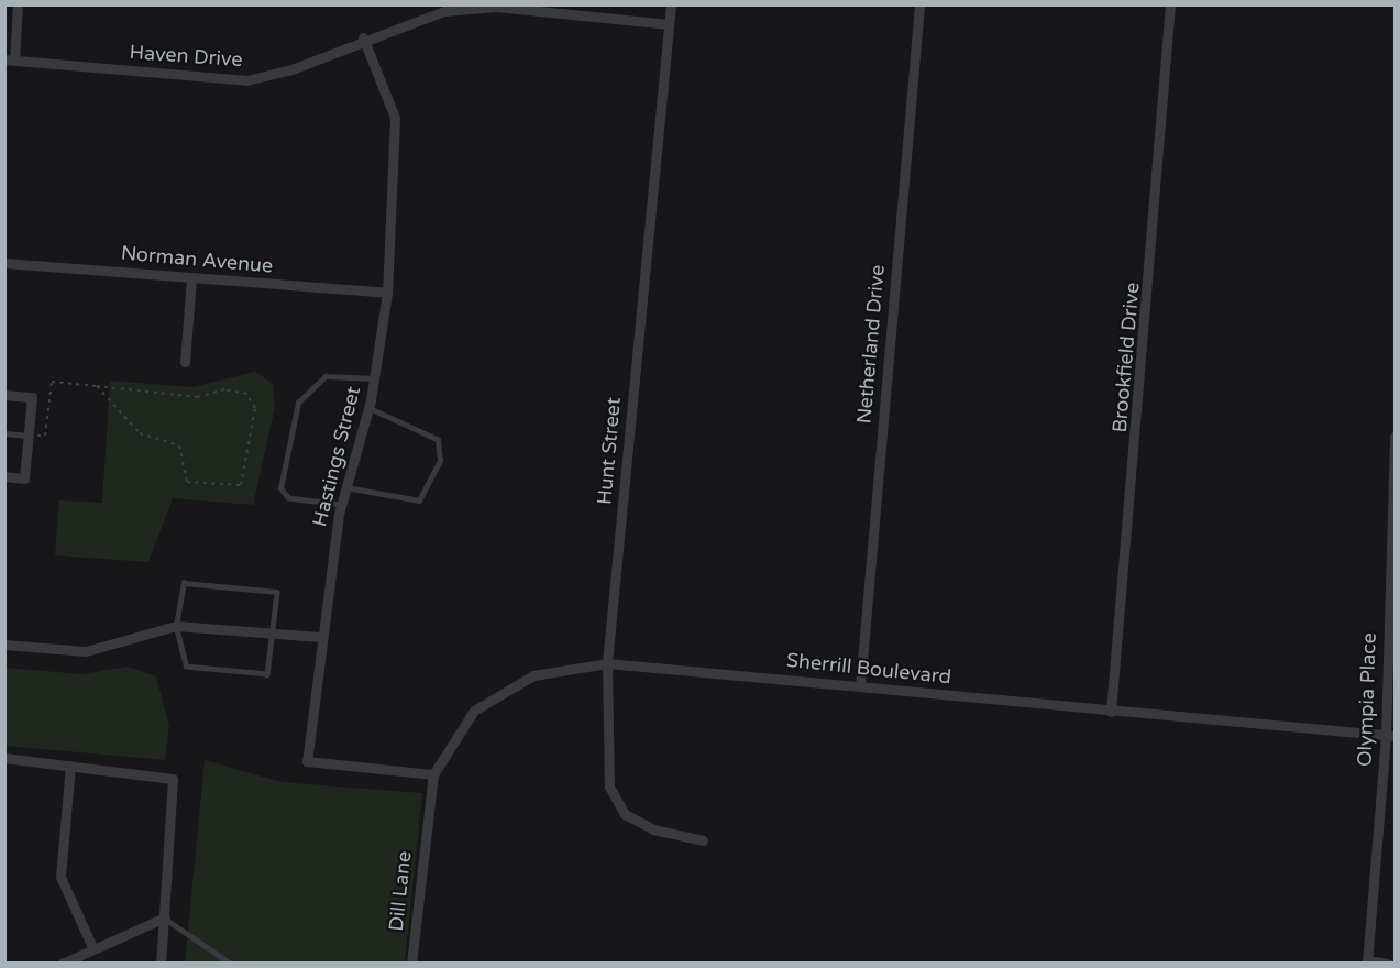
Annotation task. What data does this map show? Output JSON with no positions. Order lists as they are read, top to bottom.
{
  "streets": {
    "street": [
      "Haven Drive",
      "Norman Avenue",
      "Netherland Drive",
      "Brookfield Drive",
      "Hunt Street",
      "Hastings Street",
      "Sherrill Boulevard",
      "Olympia Place",
      "Dill Lane"
    ]
  },
  "crossings": [
    ["Haven Drive", "Hunt Street"],
    ["Haven Drive", "Hastings Street"],
    ["Norman Avenue", "Hastings Street"],
    ["Netherland Drive", "Sherrill Boulevard"],
    ["Brookfield Drive", "Sherrill Boulevard"],
    ["Hunt Street", "Sherrill Boulevard"],
    ["Hastings Street", "Sherrill Boulevard"],
    ["Sherrill Boulevard", "Olympia Place"],
    ["Sherrill Boulevard", "Dill Lane"]
  ]
}
